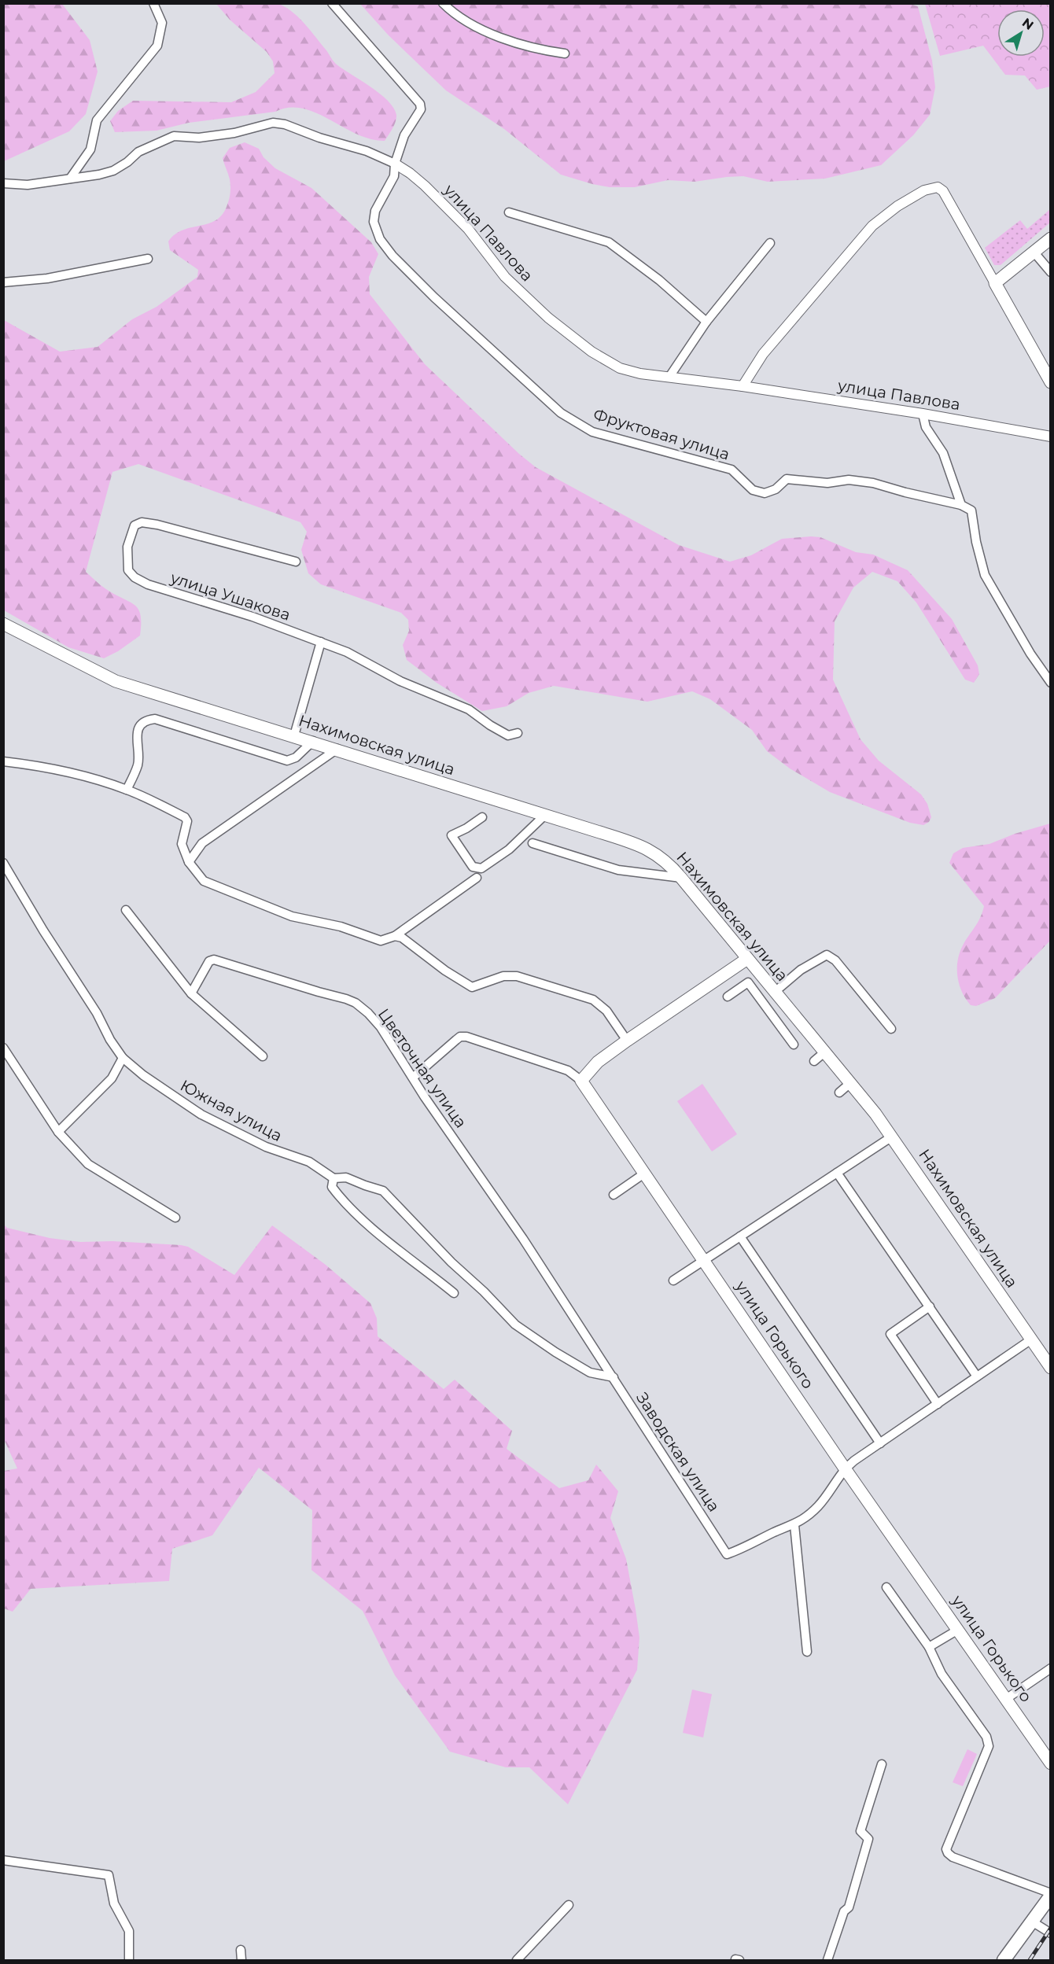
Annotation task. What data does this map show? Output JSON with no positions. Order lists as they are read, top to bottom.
{
  "streets": {
    "main road": ["Нахимовская улица", "улица Горького"],
    "street": [
      "улица Павлова",
      "Фруктовая улица",
      "улица Ушакова",
      "Цветочная улица",
      "Южная улица",
      "Заводская улица"
    ]
  },
  "crossings": [
    ["улица Павлова", "Фруктовая улица"],
    ["Нахимовская улица", "Заводская улица"],
    ["Цветочная улица", "улица Горького"],
    ["Цветочная улица", "Заводская улица"],
    ["улица Горького", "Заводская улица"]
  ],
  "north": "top right"
}
